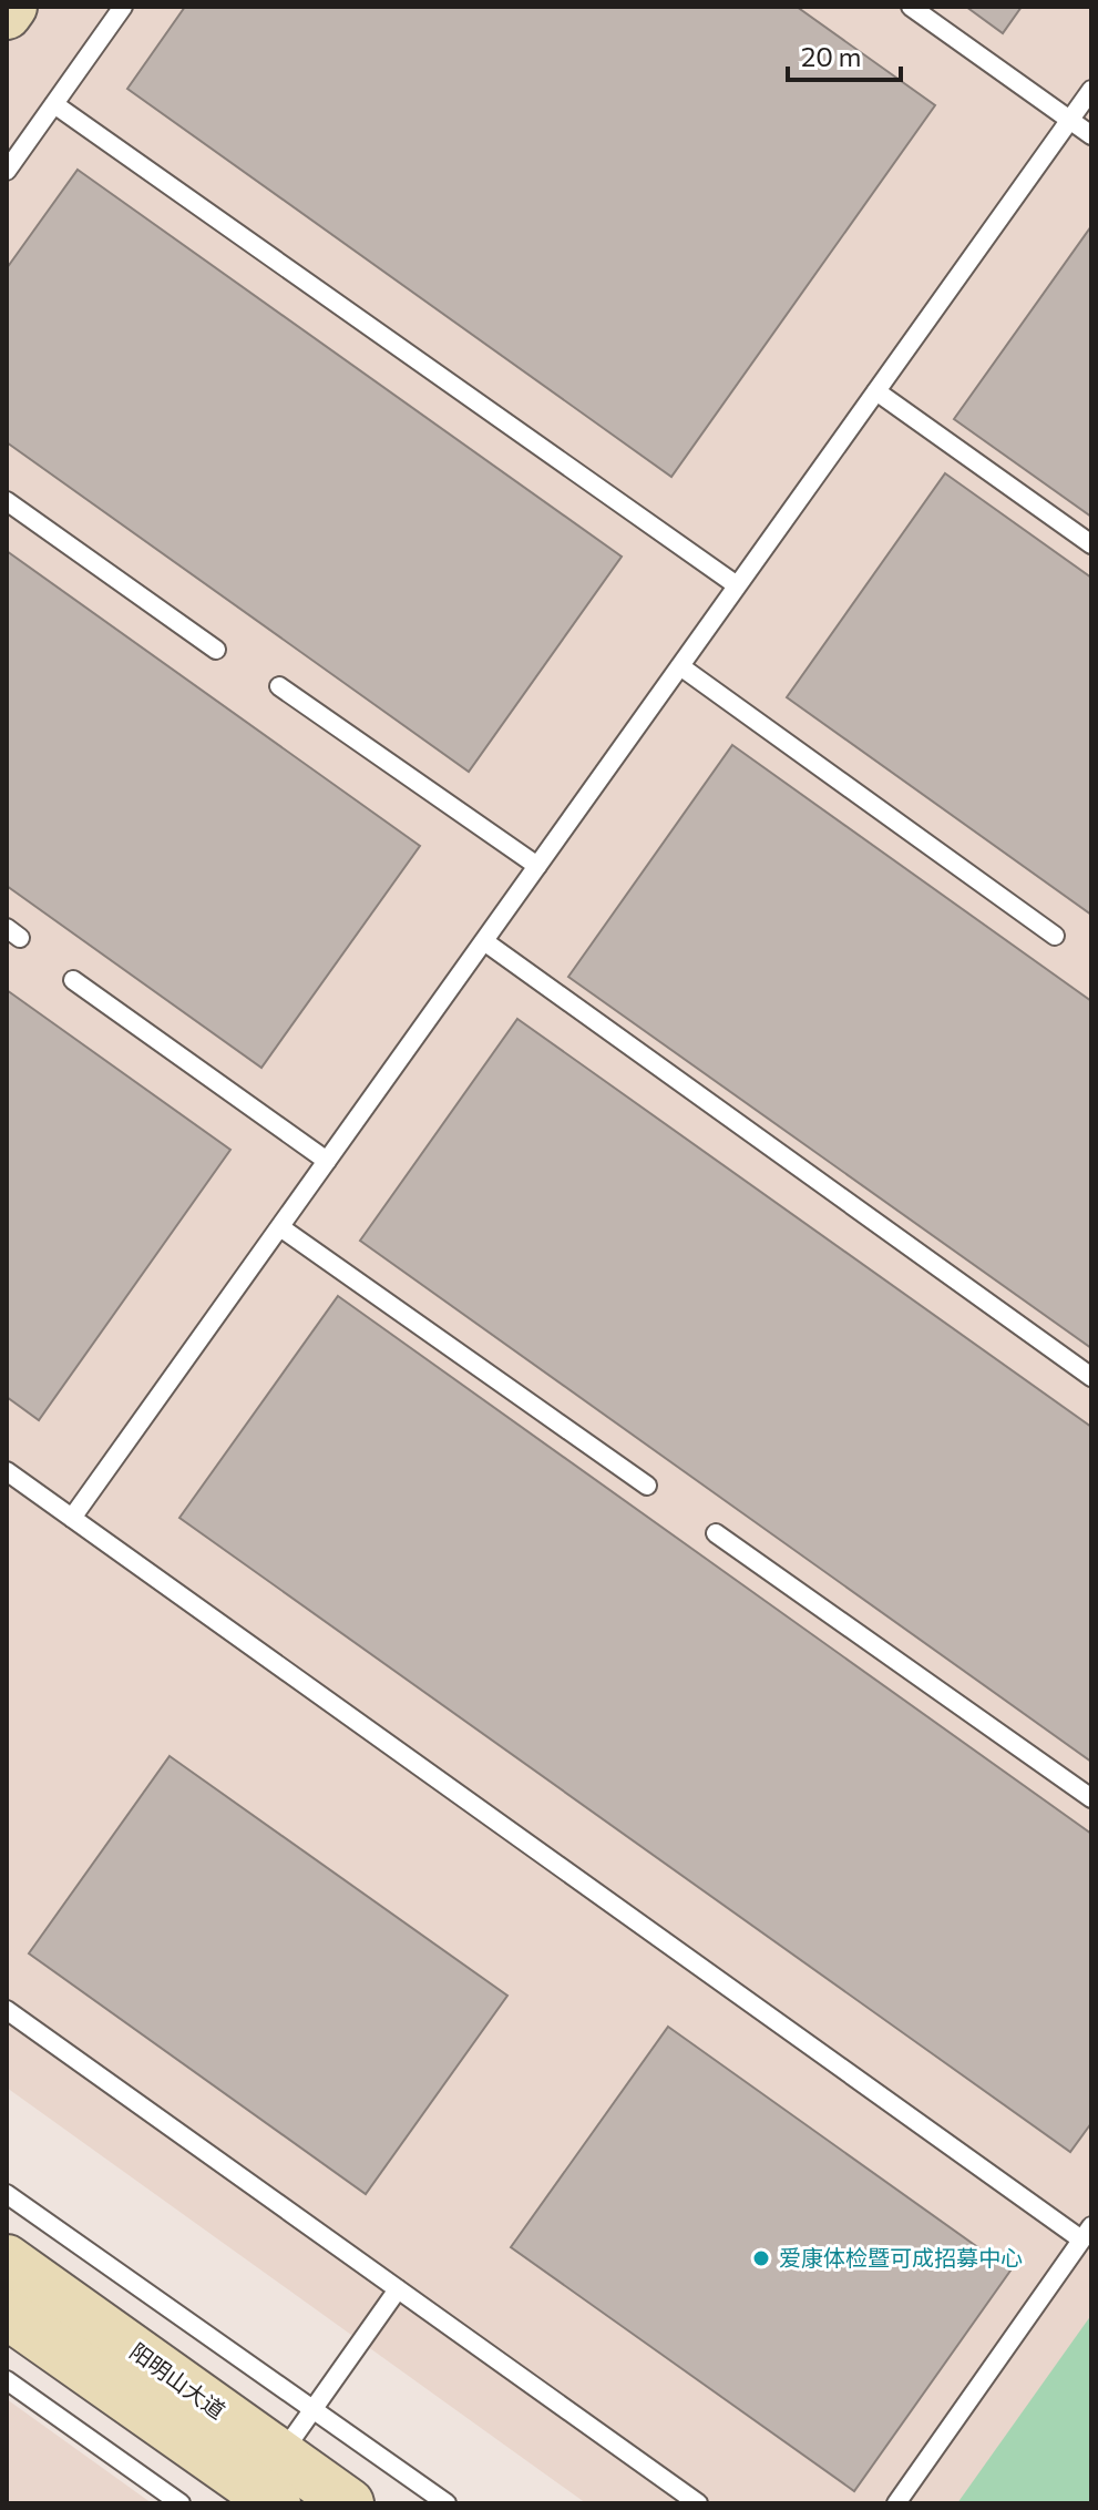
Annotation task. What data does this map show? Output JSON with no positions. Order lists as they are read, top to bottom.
{
  "streets": {
    "main road": ["阳明山大道"]
  },
  "places": ["爱康体检暨可成招募中心"],
  "scale_bar": "20 m"
}
